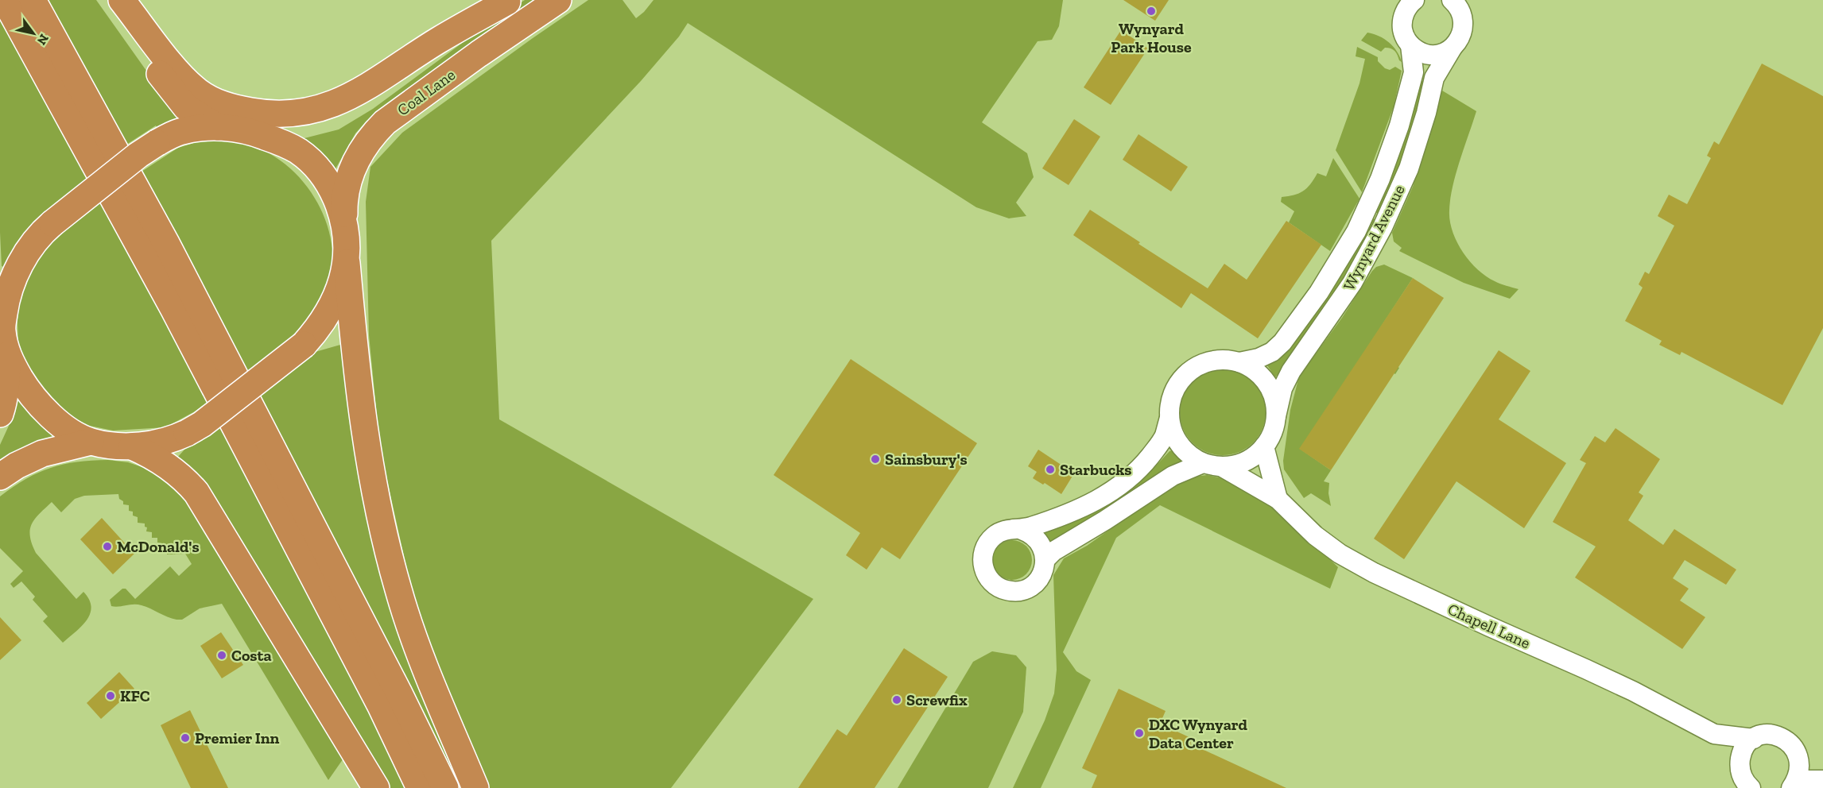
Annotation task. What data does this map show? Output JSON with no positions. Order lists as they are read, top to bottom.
{
  "streets": {
    "highway": ["Coal Lane"],
    "street": ["Wynyard Avenue", "Chapell Lane"]
  },
  "crossings": [
    ["Wynyard Avenue", "Chapell Lane"]
  ],
  "places": [
    "Wynyard Park House",
    "Sainsbury's",
    "Starbucks",
    "McDonald's",
    "Costa",
    "KFC",
    "Screwfix",
    "DXC Wynyard Data Center",
    "Premier Inn"
  ],
  "north": "bottom right"
}
